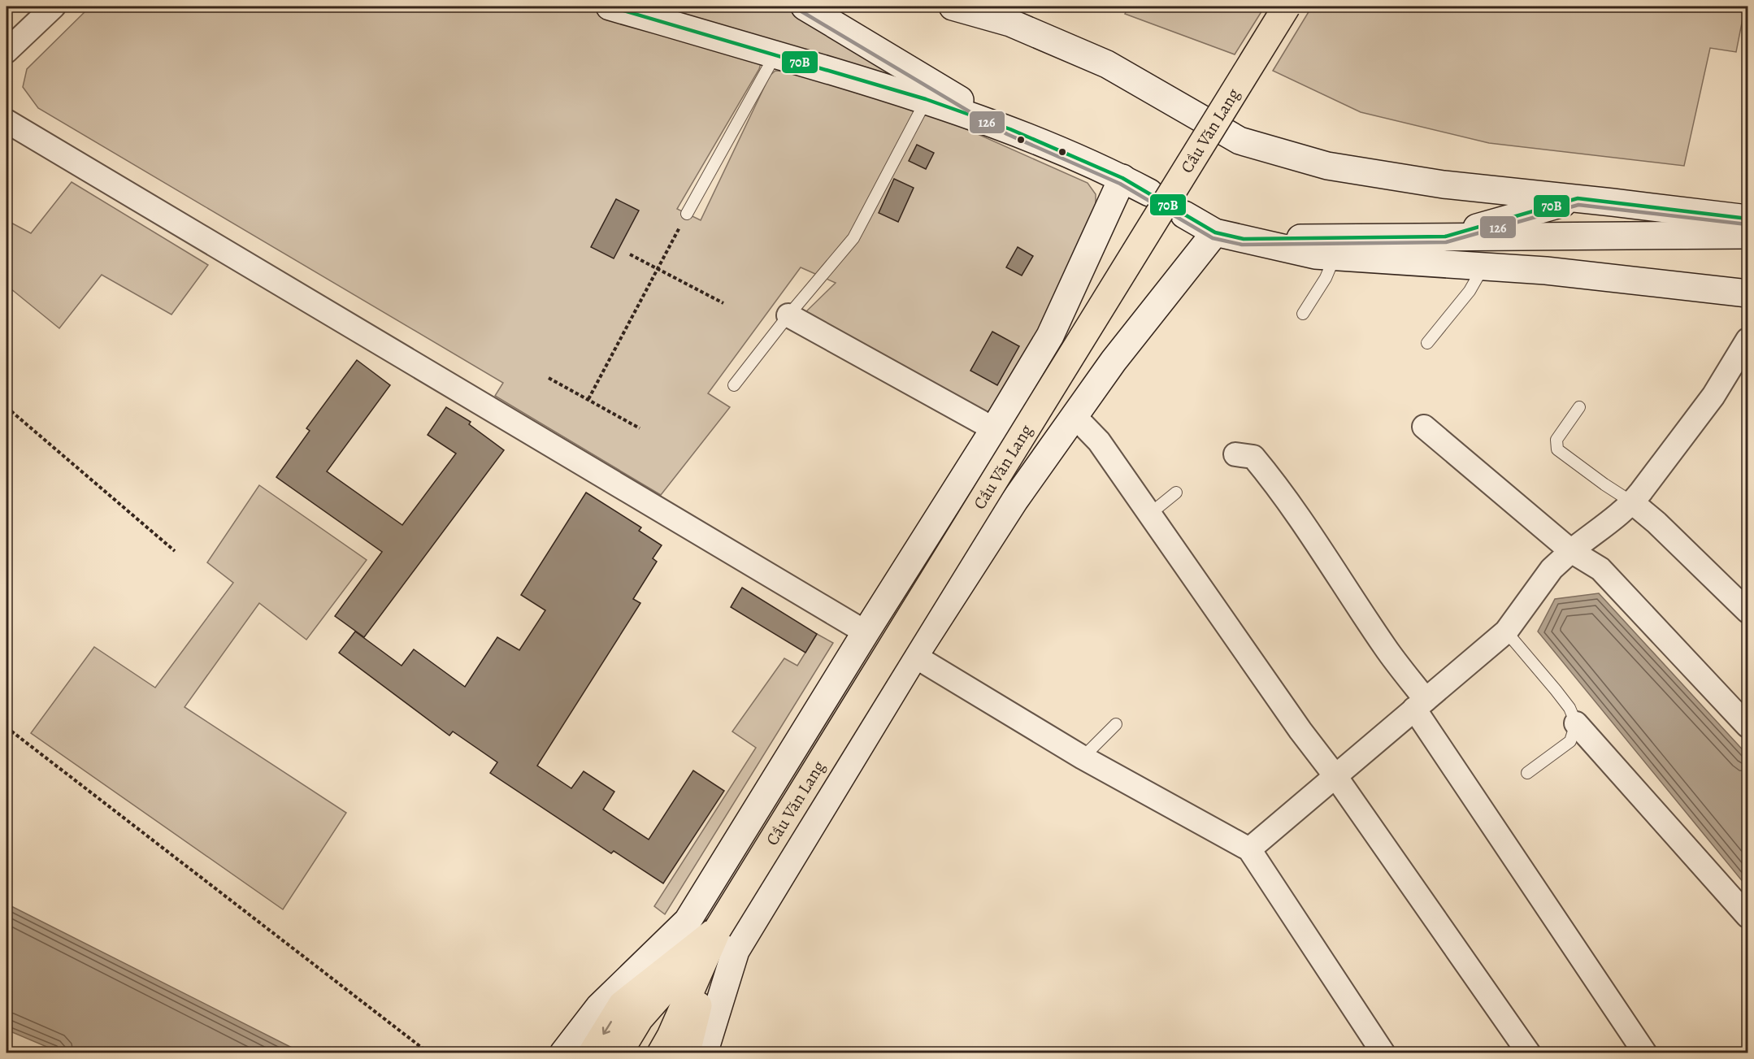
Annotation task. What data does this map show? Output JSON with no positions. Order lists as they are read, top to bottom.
{
  "streets": {
    "main road": ["Cầu Văn Lang"]
  },
  "lines": ["transit line 70B", "transit line 126"]
}
